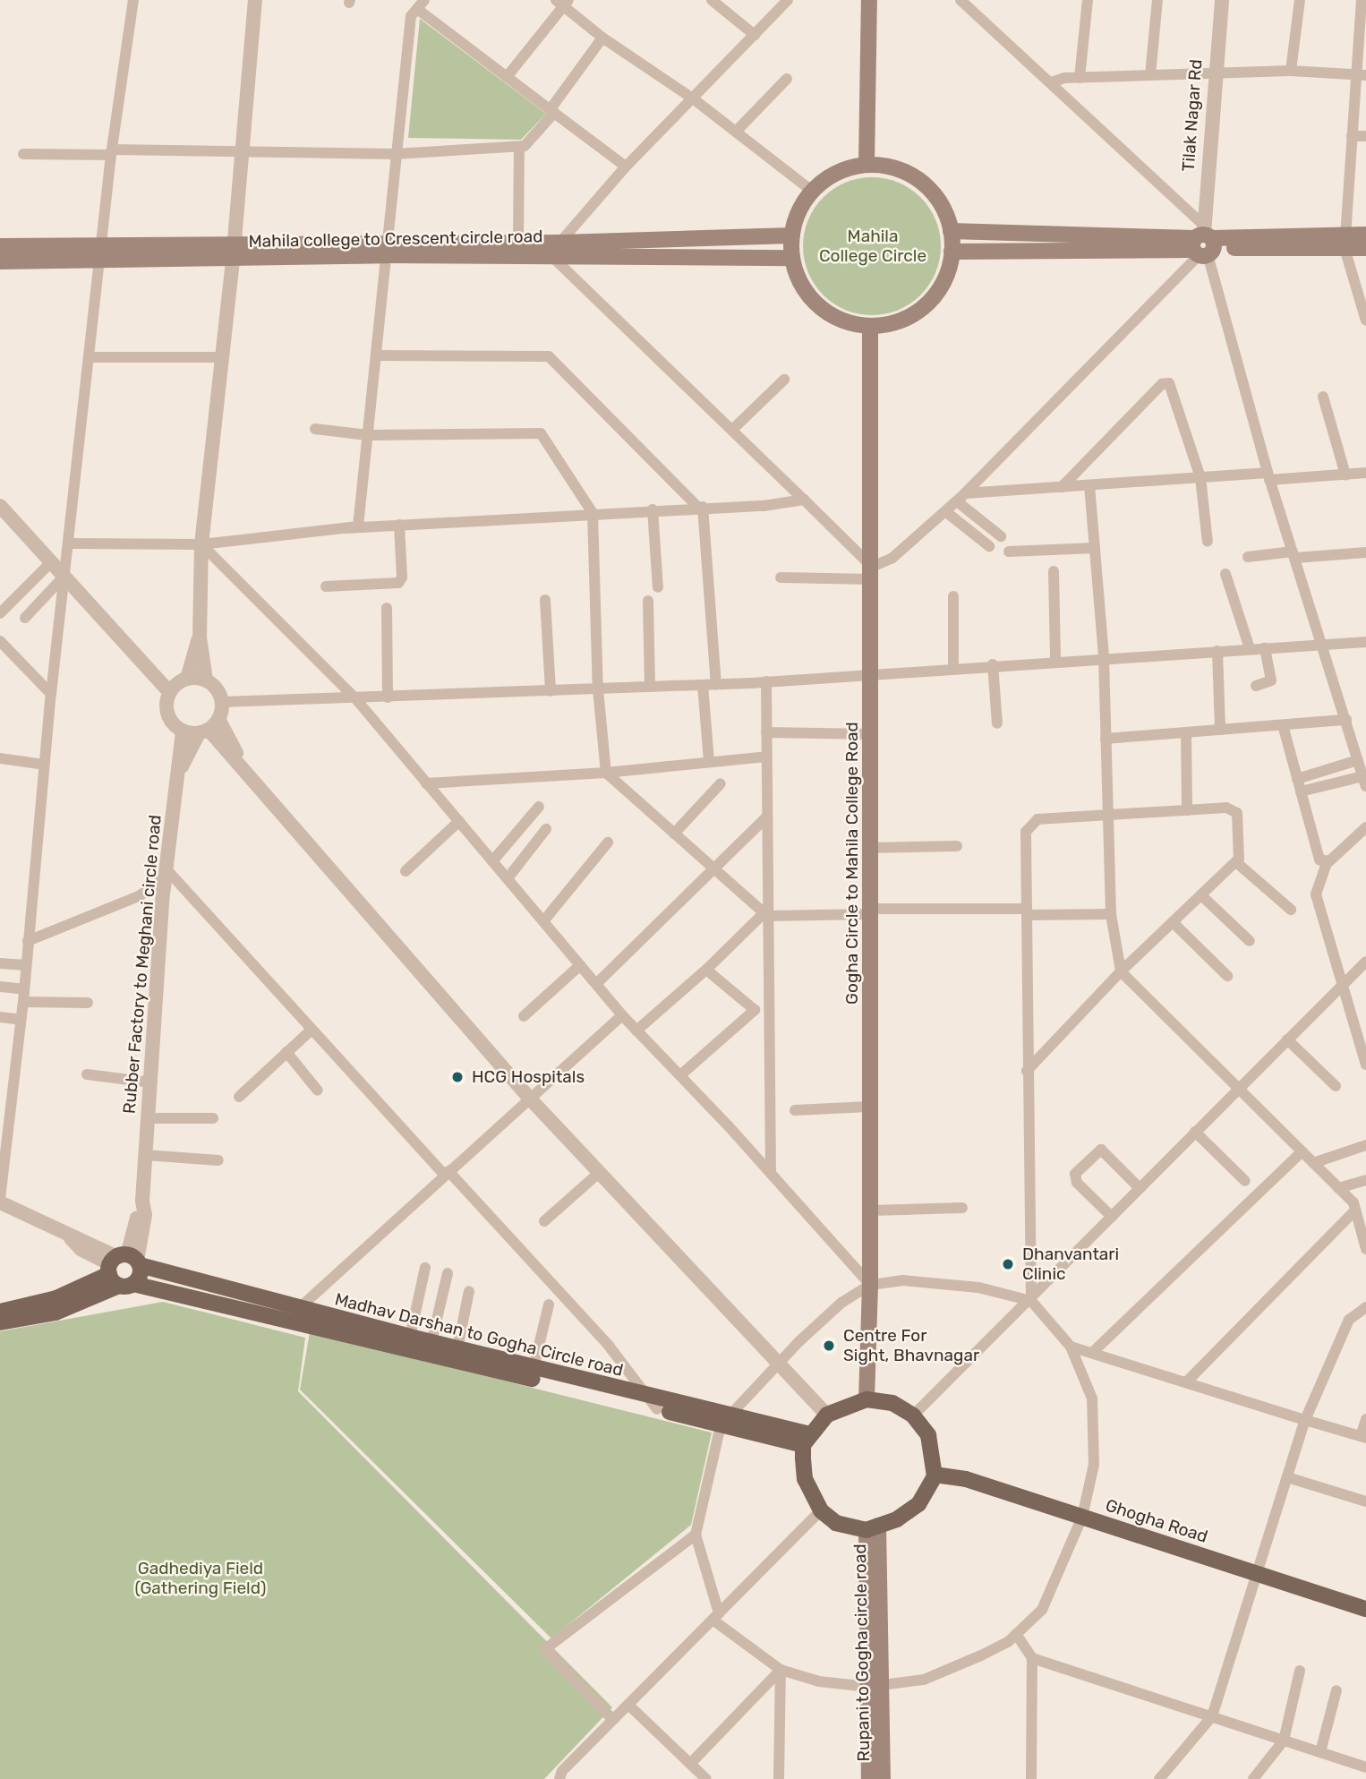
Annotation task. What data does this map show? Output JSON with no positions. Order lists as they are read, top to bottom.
{
  "streets": {
    "main road": [
      "Mahila college to Crescent circle road",
      "Gogha Circle to Mahila College Road",
      "Madhav Darshan to Gogha Circle road",
      "Ghogha Road",
      "Rupani to Gogha circle road"
    ],
    "street": ["Tilak Nagar Rd", "Rubber Factory to Meghani circle road"]
  },
  "crossings": [
    ["Mahila college to Crescent circle road", "Gogha Circle to Mahila College Road"],
    ["Gogha Circle to Mahila College Road", "Madhav Darshan to Gogha Circle road"],
    ["Gogha Circle to Mahila College Road", "Ghogha Road"],
    ["Gogha Circle to Mahila College Road", "Rupani to Gogha circle road"],
    ["Rubber Factory to Meghani circle road", "Madhav Darshan to Gogha Circle road"],
    ["Madhav Darshan to Gogha Circle road", "Ghogha Road"],
    ["Madhav Darshan to Gogha Circle road", "Rupani to Gogha circle road"],
    ["Ghogha Road", "Rupani to Gogha circle road"]
  ],
  "parks": ["Mahila College Circle", "Gadhediya Field (Gathering Field)"],
  "places": ["HCG Hospitals", "Dhanvantari Clinic", "Centre For Sight, Bhavnagar"]
}
